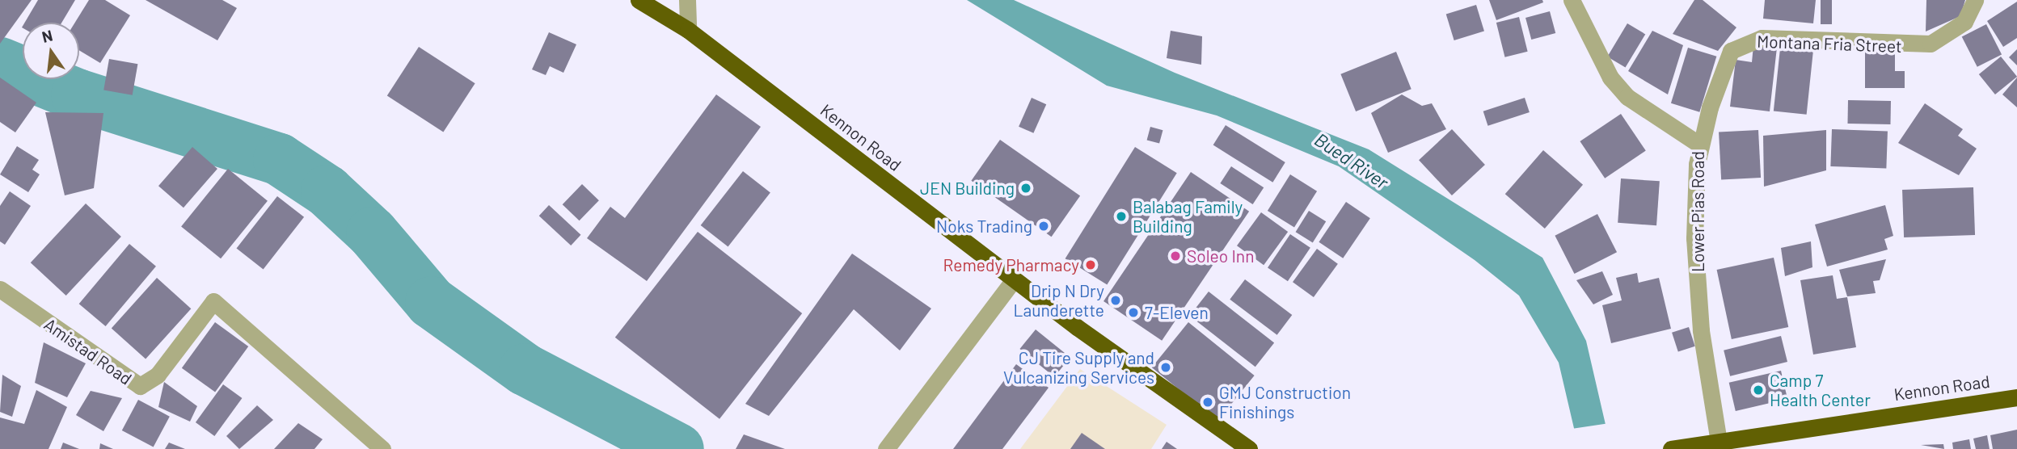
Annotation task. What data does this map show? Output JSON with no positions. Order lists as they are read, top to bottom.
{
  "streets": {
    "highway": ["Kennon Road"],
    "street": ["Montana Fria Street", "Lower Pias Road", "Amistad Road"]
  },
  "crossings": [
    ["Montana Fria Street", "Lower Pias Road"],
    ["Kennon Road", "Lower Pias Road"]
  ],
  "water": ["Bued River"],
  "places": [
    "JEN Building",
    "Balabag Family Building",
    "Noks Trading",
    "Soleo Inn",
    "Remedy Pharmacy",
    "Drip N Dry Launderette",
    "7-Eleven",
    "CJ Tire Supply and Vulcanizing Services",
    "Camp 7 Health Center",
    "GMJ Construction Finishings"
  ],
  "north": "top"
}
